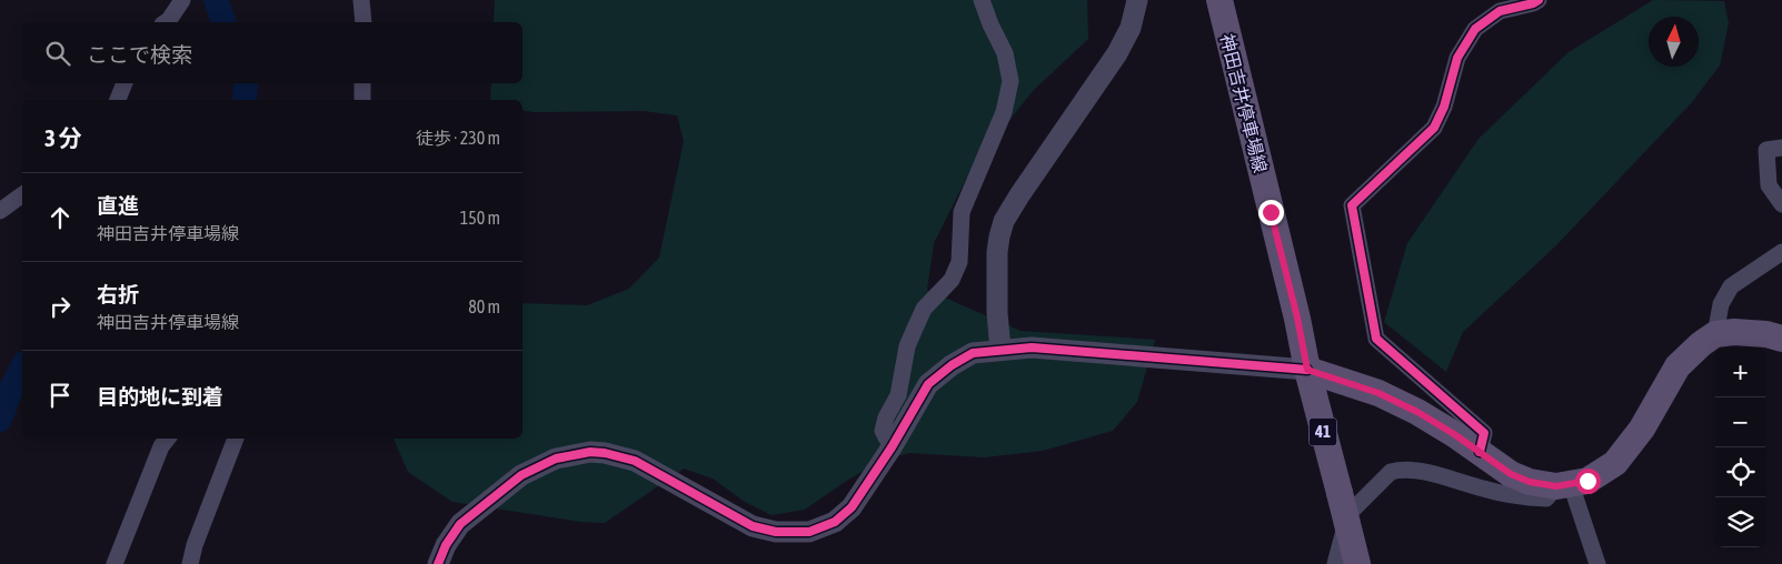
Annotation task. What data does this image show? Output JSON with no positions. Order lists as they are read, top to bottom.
{
  "streets": {
    "main road": ["神田吉井停車場線", "41"]
  },
  "north": "top",
  "page": {
    "search": "ここで検索",
    "heading": ["3 分", "徒歩 · 230 m"],
    "list": [
      ["直進", "神田吉井停車場線", "150 m"],
      ["右折", "神田吉井停車場線", "80 m"],
      "目的地に到着"
    ],
    "map_buttons": ["+", "−"]
  }
}
